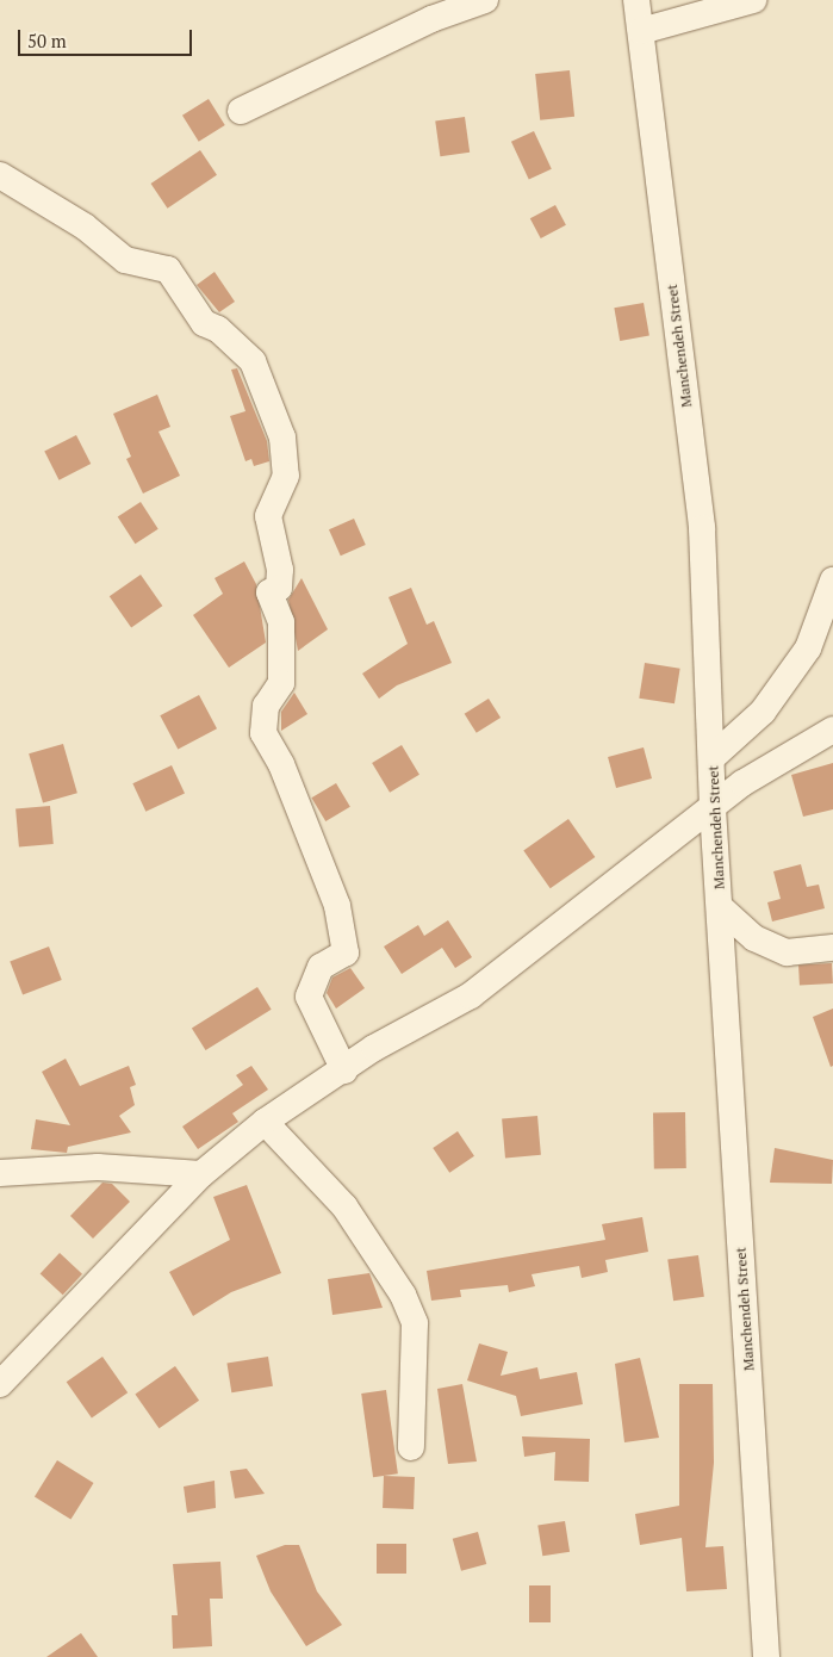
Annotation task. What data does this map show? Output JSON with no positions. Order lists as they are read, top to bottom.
{
  "streets": {
    "street": ["Manchendeh Street"]
  },
  "scale_bar": "50 m"
}
